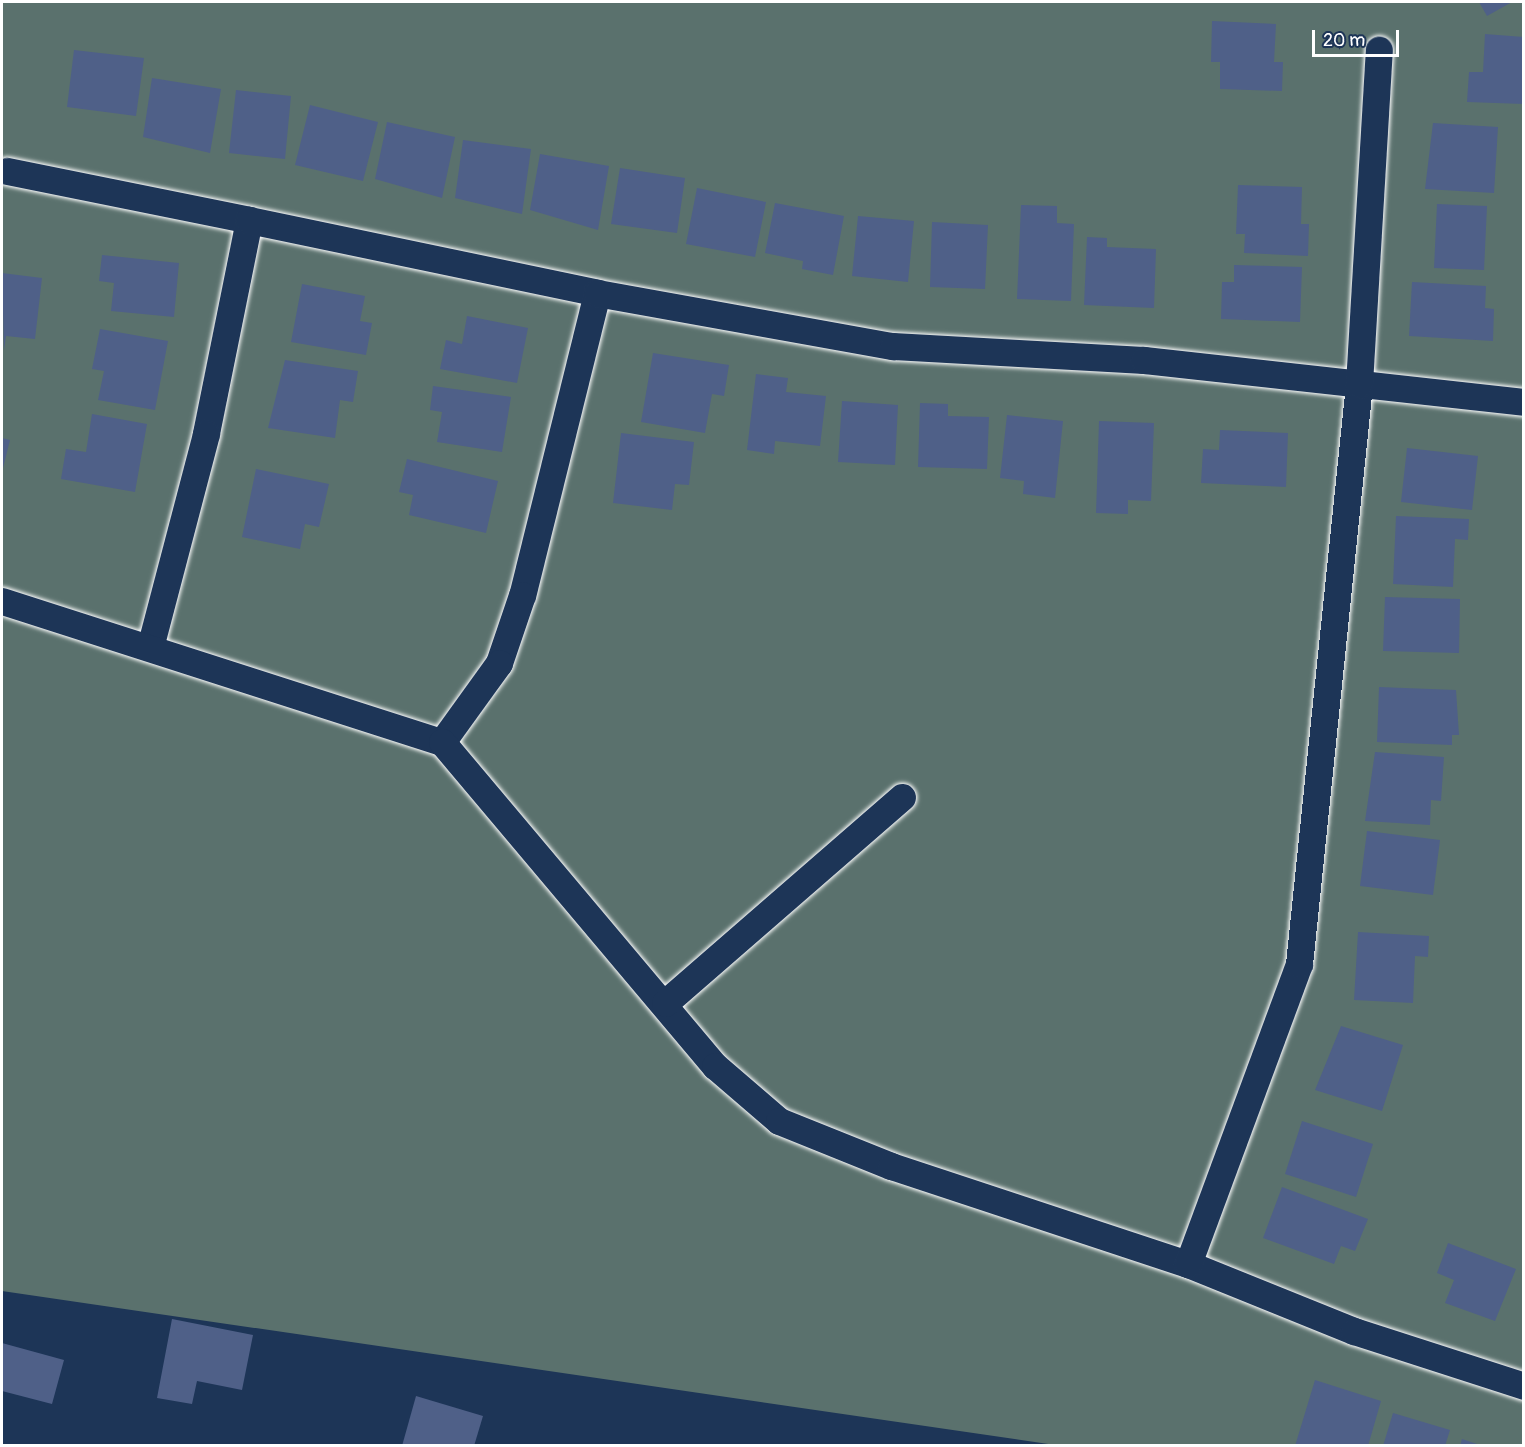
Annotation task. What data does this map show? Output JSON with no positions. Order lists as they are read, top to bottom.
{
  "scale_bar": "20 m"
}
